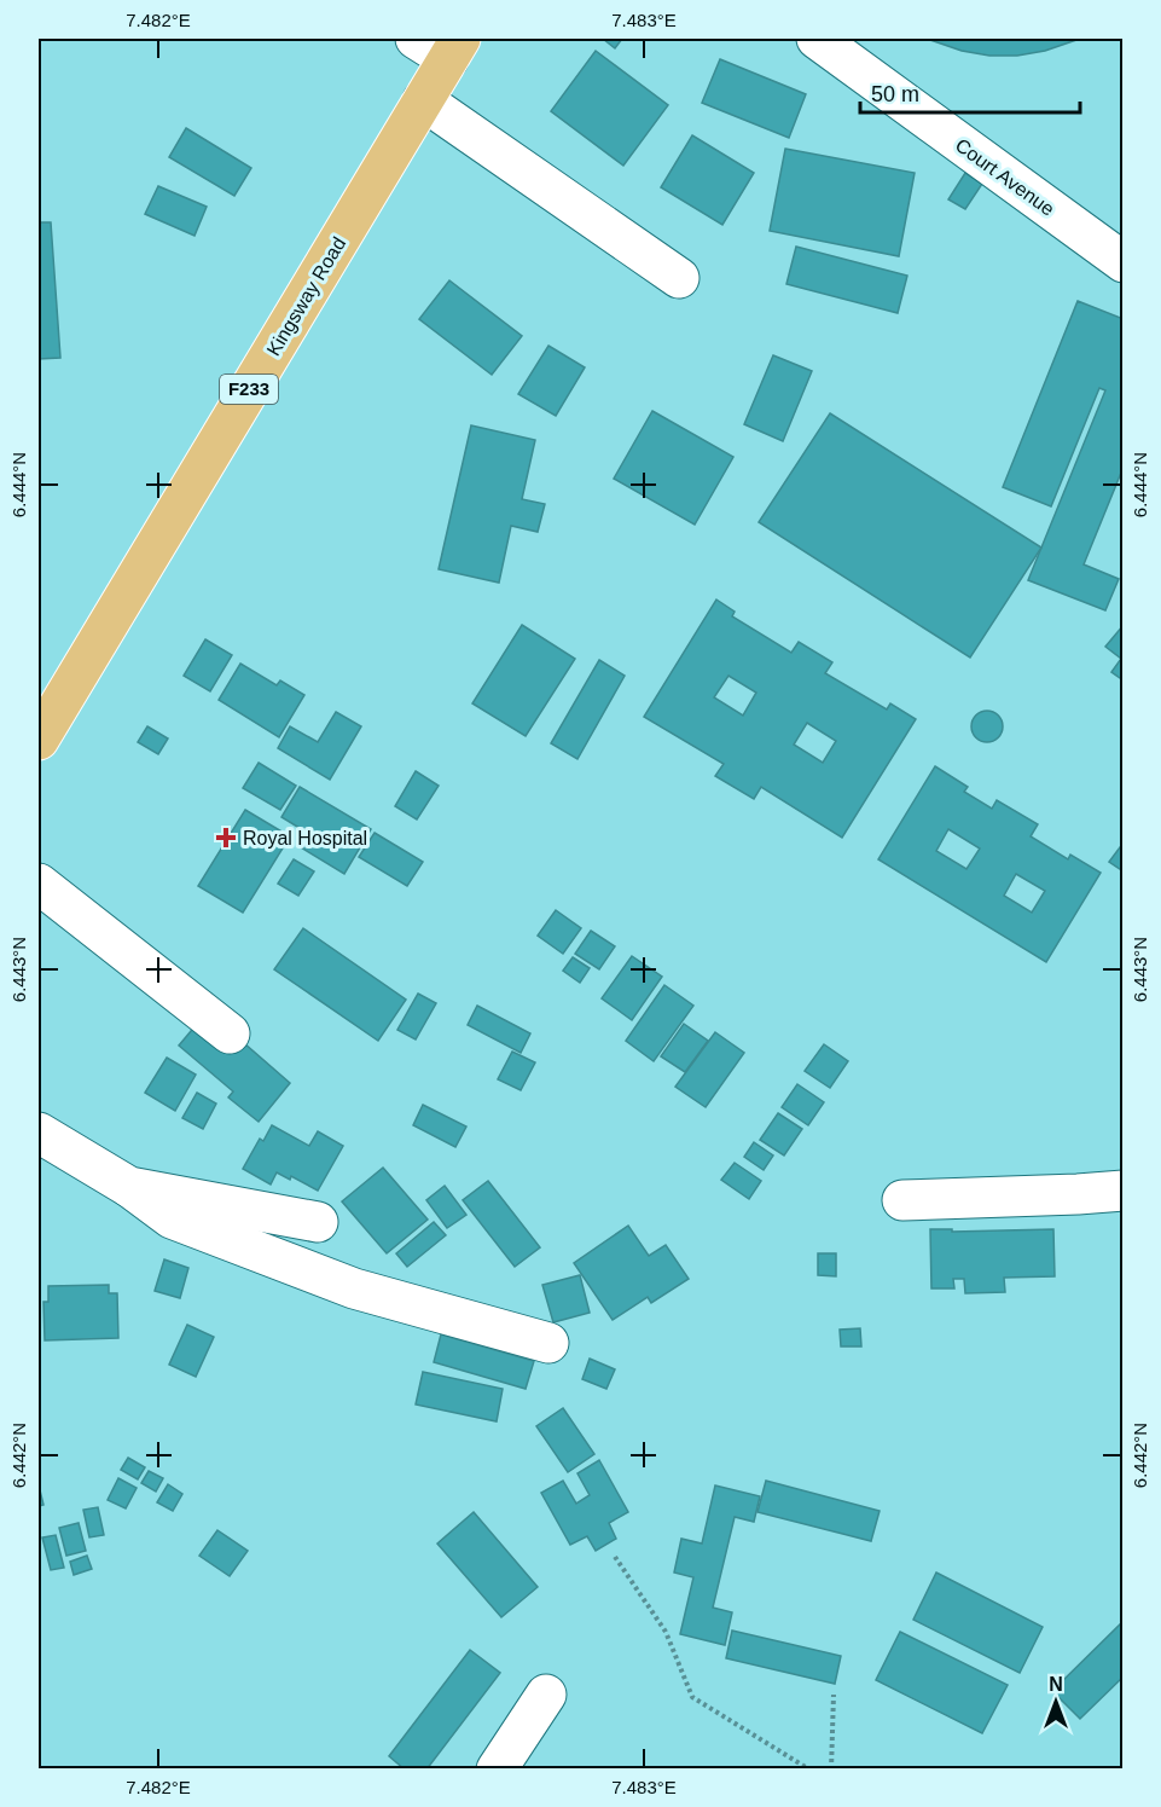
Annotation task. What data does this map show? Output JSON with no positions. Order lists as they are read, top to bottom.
{
  "streets": {
    "main road": ["Kingsway Road", "F233"],
    "street": ["Court Avenue"]
  },
  "places": {
    "health": ["Royal Hospital"]
  },
  "scale_bar": "50 m",
  "north": "top",
  "coordinates": [
    "7.482°E",
    "7.483°E",
    "6.444°N",
    "6.443°N",
    "6.442°N"
  ]
}
